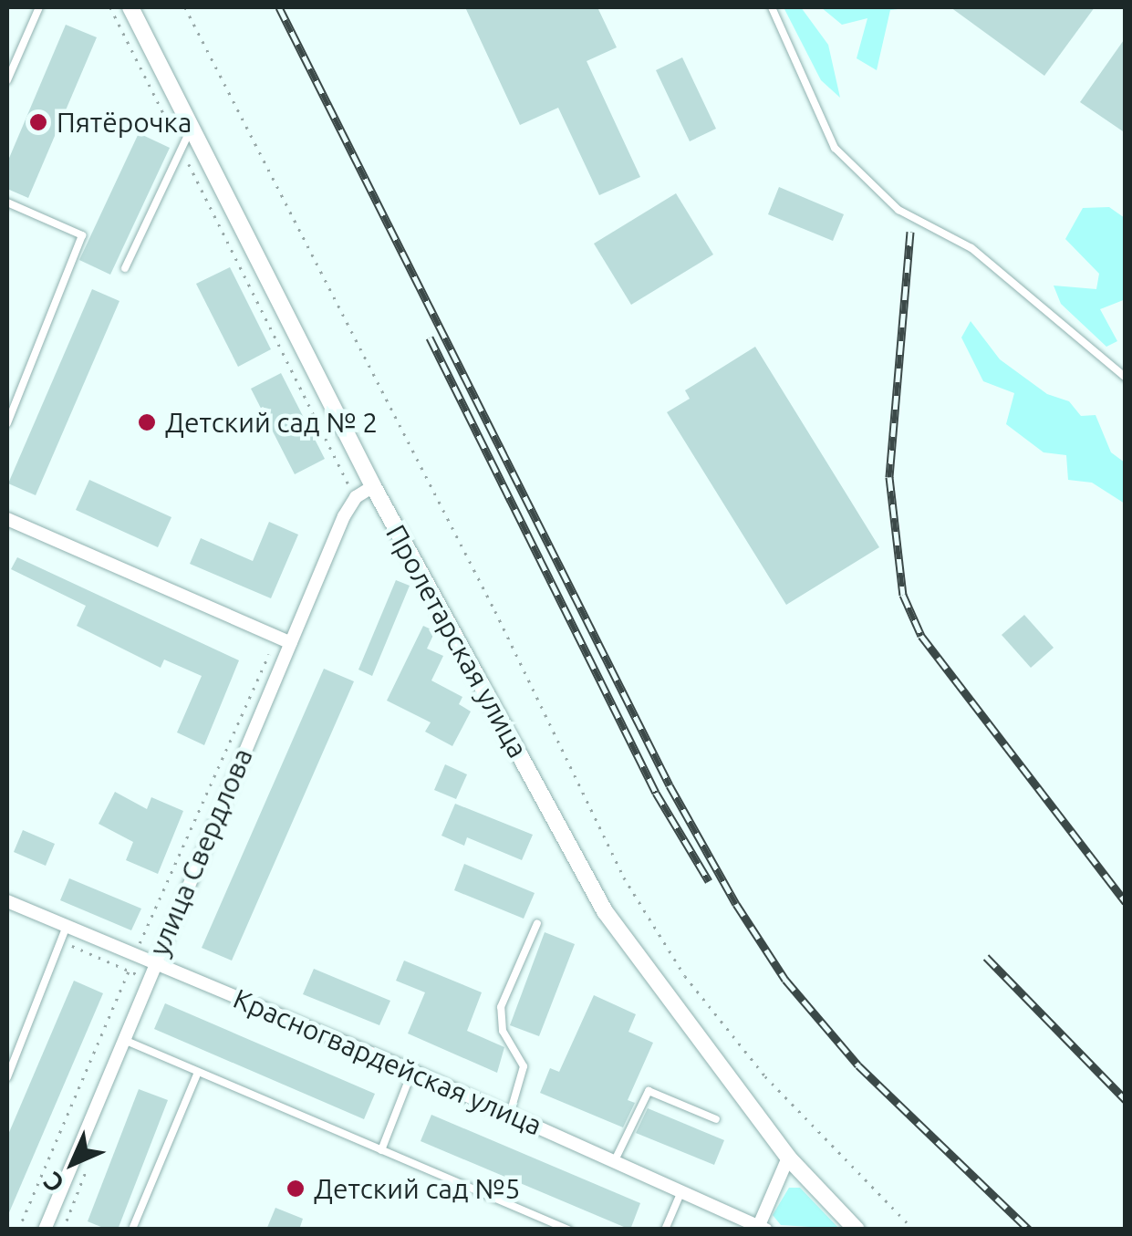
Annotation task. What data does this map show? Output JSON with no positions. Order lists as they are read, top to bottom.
{
  "streets": {
    "street": ["Пролетарская улица", "улица Свердлова", "Красногвардейская улица"]
  },
  "crossings": [
    ["улица Свердлова", "Красногвардейская улица"]
  ],
  "places": ["Пятёрочка", "Детский сад № 2", "Детский сад №5"],
  "north": "bottom left"
}
